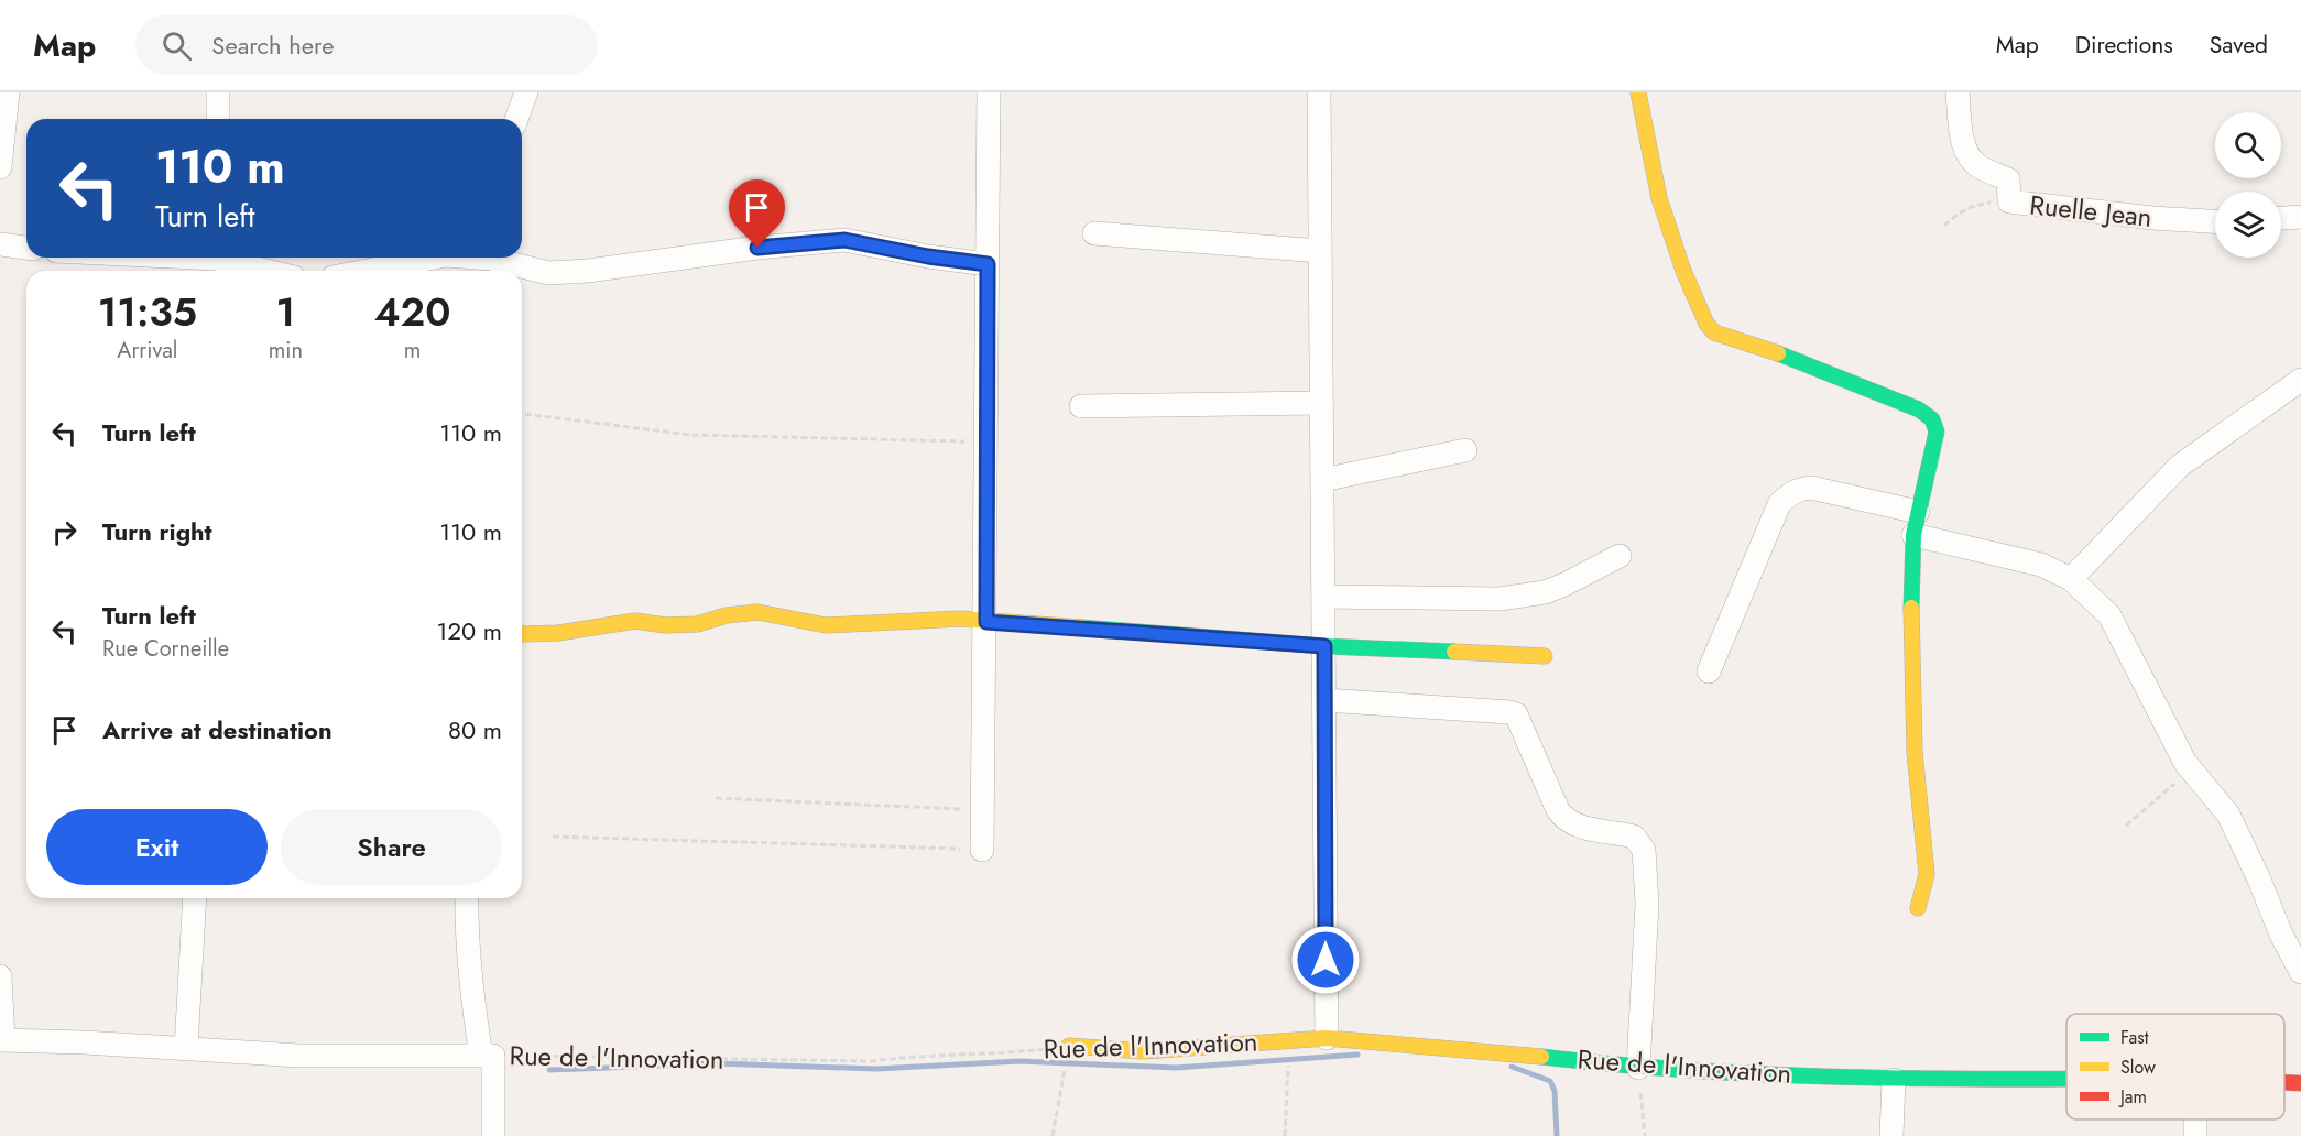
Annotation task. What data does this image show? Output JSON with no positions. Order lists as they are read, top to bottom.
{
  "streets": {
    "street": ["Ruelle Jean", "Rue de l'Innovation"]
  },
  "legend": ["Fast", "Slow", "Jam"],
  "page": {
    "header": "Map",
    "search": "Search here",
    "nav": ["Map", "Directions", "Saved"],
    "turn": ["110 m", "Turn left"],
    "eta": [
      "11:35",
      "Arrival",
      "1",
      "min",
      "420",
      "m"
    ],
    "list": [
      {
        "name": "Turn left",
        "value": "110 m"
      },
      {
        "name": "Turn right",
        "value": "110 m"
      },
      {
        "name": "Turn left",
        "note": "Rue Corneille",
        "value": "120 m"
      },
      {
        "name": "Arrive at destination",
        "value": "80 m"
      }
    ],
    "buttons": ["Exit", "Share"]
  }
}
